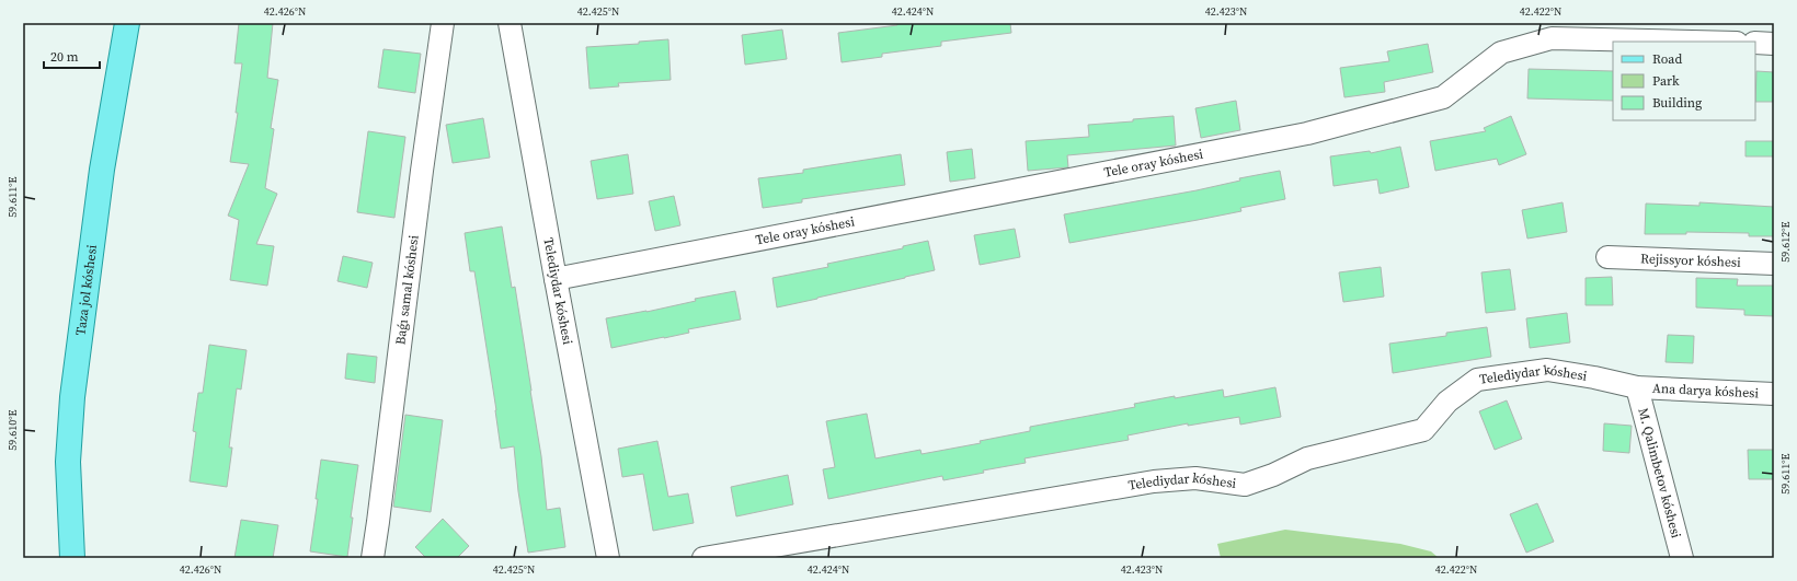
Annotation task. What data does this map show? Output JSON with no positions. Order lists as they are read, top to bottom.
{
  "streets": {
    "main road": ["Taza jol kóshesi"],
    "street": [
      "Tele oray kóshesi",
      "Rejissyor kóshesi",
      "Baǵı samal kóshesi",
      "Telediydar kóshesi",
      "Ana darya kóshesi",
      "M. Qalimbetov kóshesi"
    ]
  },
  "crossings": [
    ["Tele oray kóshesi", "Telediydar kóshesi"],
    ["Telediydar kóshesi", "Ana darya kóshesi"],
    ["Telediydar kóshesi", "M. Qalimbetov kóshesi"],
    ["Ana darya kóshesi", "M. Qalimbetov kóshesi"]
  ],
  "legend": ["Road", "Park", "Building"],
  "scale_bar": "20 m",
  "coordinates": [
    "42.426°N",
    "42.425°N",
    "42.424°N",
    "42.423°N",
    "42.422°N",
    "59.611°E",
    "59.612°E",
    "59.610°E"
  ]
}
